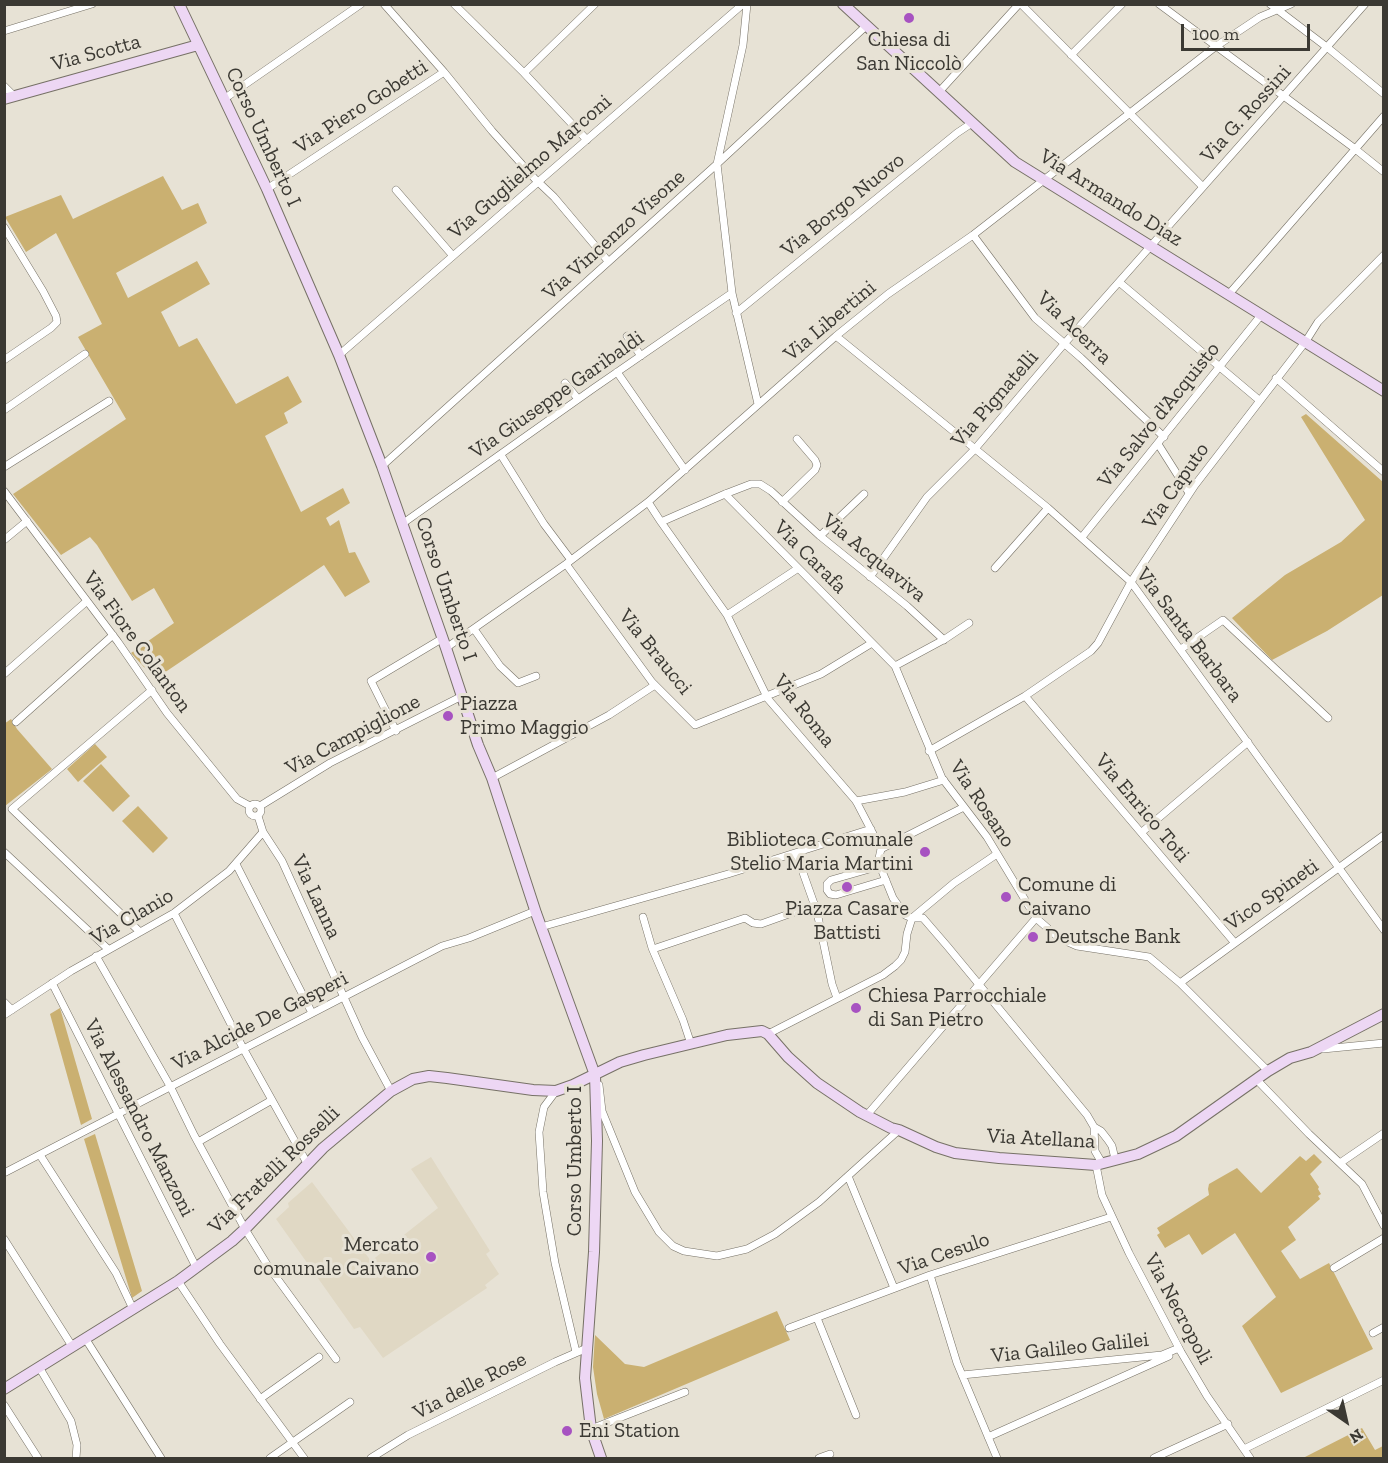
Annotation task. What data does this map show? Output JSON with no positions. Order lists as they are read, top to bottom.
{
  "streets": {
    "main road": [
      "Via Scotta",
      "Corso Umberto I",
      "Via Armando Diaz",
      "Via Atellana",
      "Via Fratelli Rosselli"
    ],
    "street": [
      "Via Piero Gobetti",
      "Via G. Rossini",
      "Via Guglielmo Marconi",
      "Via Borgo Nuovo",
      "Via Vincenzo Visone",
      "Via Libertini",
      "Via Acerra",
      "Via Giuseppe Garibaldi",
      "Via Pignatelli",
      "Via Salvo d'Acquisto",
      "Via Caputo",
      "Via Carafa",
      "Via Acquaviva",
      "Via Santa Barbara",
      "Via Fiore Colanton",
      "Via Braucci",
      "Via Roma",
      "Via Campiglione",
      "Via Rosano",
      "Via Enrico Toti",
      "Vico Spineti",
      "Via Lanna",
      "Via Clanio",
      "Via Alcide De Gasperi",
      "Via Alessandro Manzoni",
      "Via Cesulo",
      "Via Necropoli",
      "Via Galileo Galilei",
      "Via delle Rose"
    ]
  },
  "crossings": [
    ["Via Scotta", "Corso Umberto I"],
    ["Via Piero Gobetti", "Corso Umberto I"],
    ["Via G. Rossini", "Via Armando Diaz"],
    ["Via G. Rossini", "Via Pignatelli"],
    ["Corso Umberto I", "Via Guglielmo Marconi"],
    ["Corso Umberto I", "Via Vincenzo Visone"],
    ["Corso Umberto I", "Via Libertini"],
    ["Corso Umberto I", "Via Giuseppe Garibaldi"],
    ["Corso Umberto I", "Via Campiglione"],
    ["Corso Umberto I", "Via Alcide De Gasperi"],
    ["Corso Umberto I", "Via Fratelli Rosselli"],
    ["Corso Umberto I", "Via delle Rose"],
    ["Via Armando Diaz", "Via Borgo Nuovo"],
    ["Via Armando Diaz", "Via Vincenzo Visone"],
    ["Via Armando Diaz", "Via Libertini"],
    ["Via Armando Diaz", "Via Pignatelli"],
    ["Via Armando Diaz", "Via Salvo d'Acquisto"],
    ["Via Armando Diaz", "Via Caputo"],
    ["Via Libertini", "Via Acerra"],
    ["Via Libertini", "Via Santa Barbara"],
    ["Via Libertini", "Via Braucci"],
    ["Via Libertini", "Via Roma"],
    ["Via Libertini", "Via Campiglione"],
    ["Via Acerra", "Via Pignatelli"],
    ["Via Acerra", "Via Salvo d'Acquisto"],
    ["Via Giuseppe Garibaldi", "Via Braucci"],
    ["Via Pignatelli", "Via Acquaviva"],
    ["Via Pignatelli", "Via Santa Barbara"],
    ["Via Salvo d'Acquisto", "Via Santa Barbara"],
    ["Via Caputo", "Via Santa Barbara"],
    ["Via Caputo", "Via Rosano"],
    ["Via Caputo", "Via Enrico Toti"],
    ["Via Carafa", "Via Acquaviva"],
    ["Via Carafa", "Via Rosano"],
    ["Via Santa Barbara", "Vico Spineti"],
    ["Via Fiore Colanton", "Via Campiglione"],
    ["Via Fiore Colanton", "Via Lanna"],
    ["Via Braucci", "Via Roma"],
    ["Via Roma", "Via Atellana"],
    ["Via Roma", "Via Necropoli"],
    ["Via Campiglione", "Via Lanna"],
    ["Via Rosano", "Vico Spineti"],
    ["Via Rosano", "Via Atellana"],
    ["Via Enrico Toti", "Vico Spineti"],
    ["Via Lanna", "Via Clanio"],
    ["Via Lanna", "Via Alcide De Gasperi"],
    ["Via Lanna", "Via Fratelli Rosselli"],
    ["Via Clanio", "Via Alessandro Manzoni"],
    ["Via Alcide De Gasperi", "Via Alessandro Manzoni"],
    ["Via Alessandro Manzoni", "Via Fratelli Rosselli"],
    ["Via Atellana", "Via Fratelli Rosselli"],
    ["Via Atellana", "Via Necropoli"],
    ["Via Cesulo", "Via Necropoli"],
    ["Via Necropoli", "Via Galileo Galilei"]
  ],
  "places": [
    "Chiesa di San Niccolò",
    "Piazza Primo Maggio",
    "Biblioteca Comunale Stelio Maria Martini",
    "Piazza Casare Battisti",
    "Comune di Caivano",
    "Deutsche Bank",
    "Chiesa Parrocchiale di San Pietro",
    "Mercato comunale Caivano",
    "Eni Station"
  ],
  "scale_bar": "100 m",
  "north": "bottom right"
}
